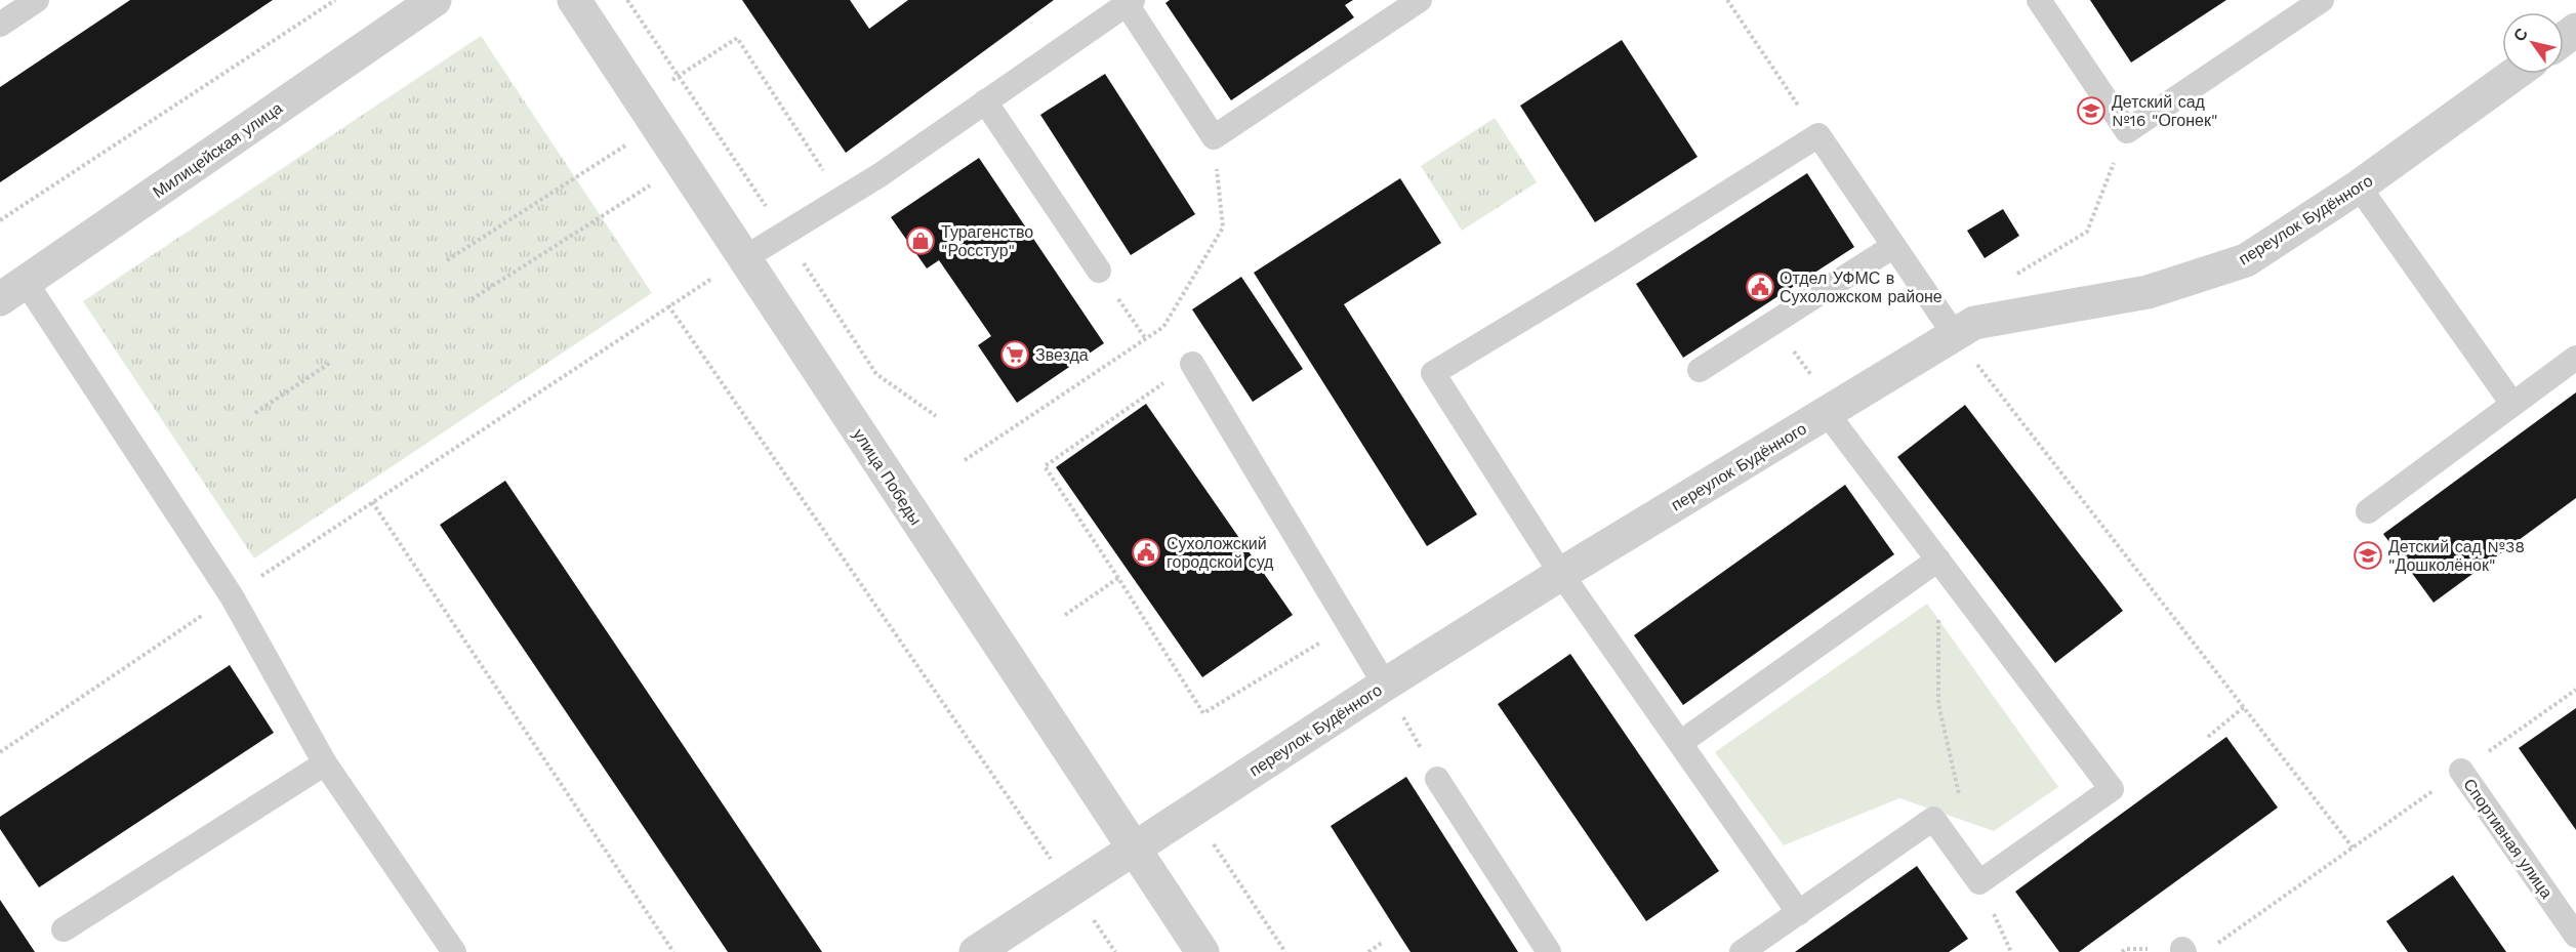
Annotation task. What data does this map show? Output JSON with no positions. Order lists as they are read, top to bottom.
{
  "streets": {
    "street": ["Милицейская улица", "переулок Будённого", "улица Победы"],
    "lane": ["Спортивная улица"]
  },
  "crossings": [
    ["переулок Будённого", "улица Победы"]
  ],
  "places": {
    "school or university": ["Детский сад №16 \"Огонек\"", "Детский сад №38 \"Дошколёнок\""],
    "shop": ["Турагенство \"Росстур\""],
    "public building": ["Отдел УФМС в Сухоложском районе", "Сухоложский городской суд"],
    "supermarket": ["Звезда"]
  },
  "north": "top left"
}
